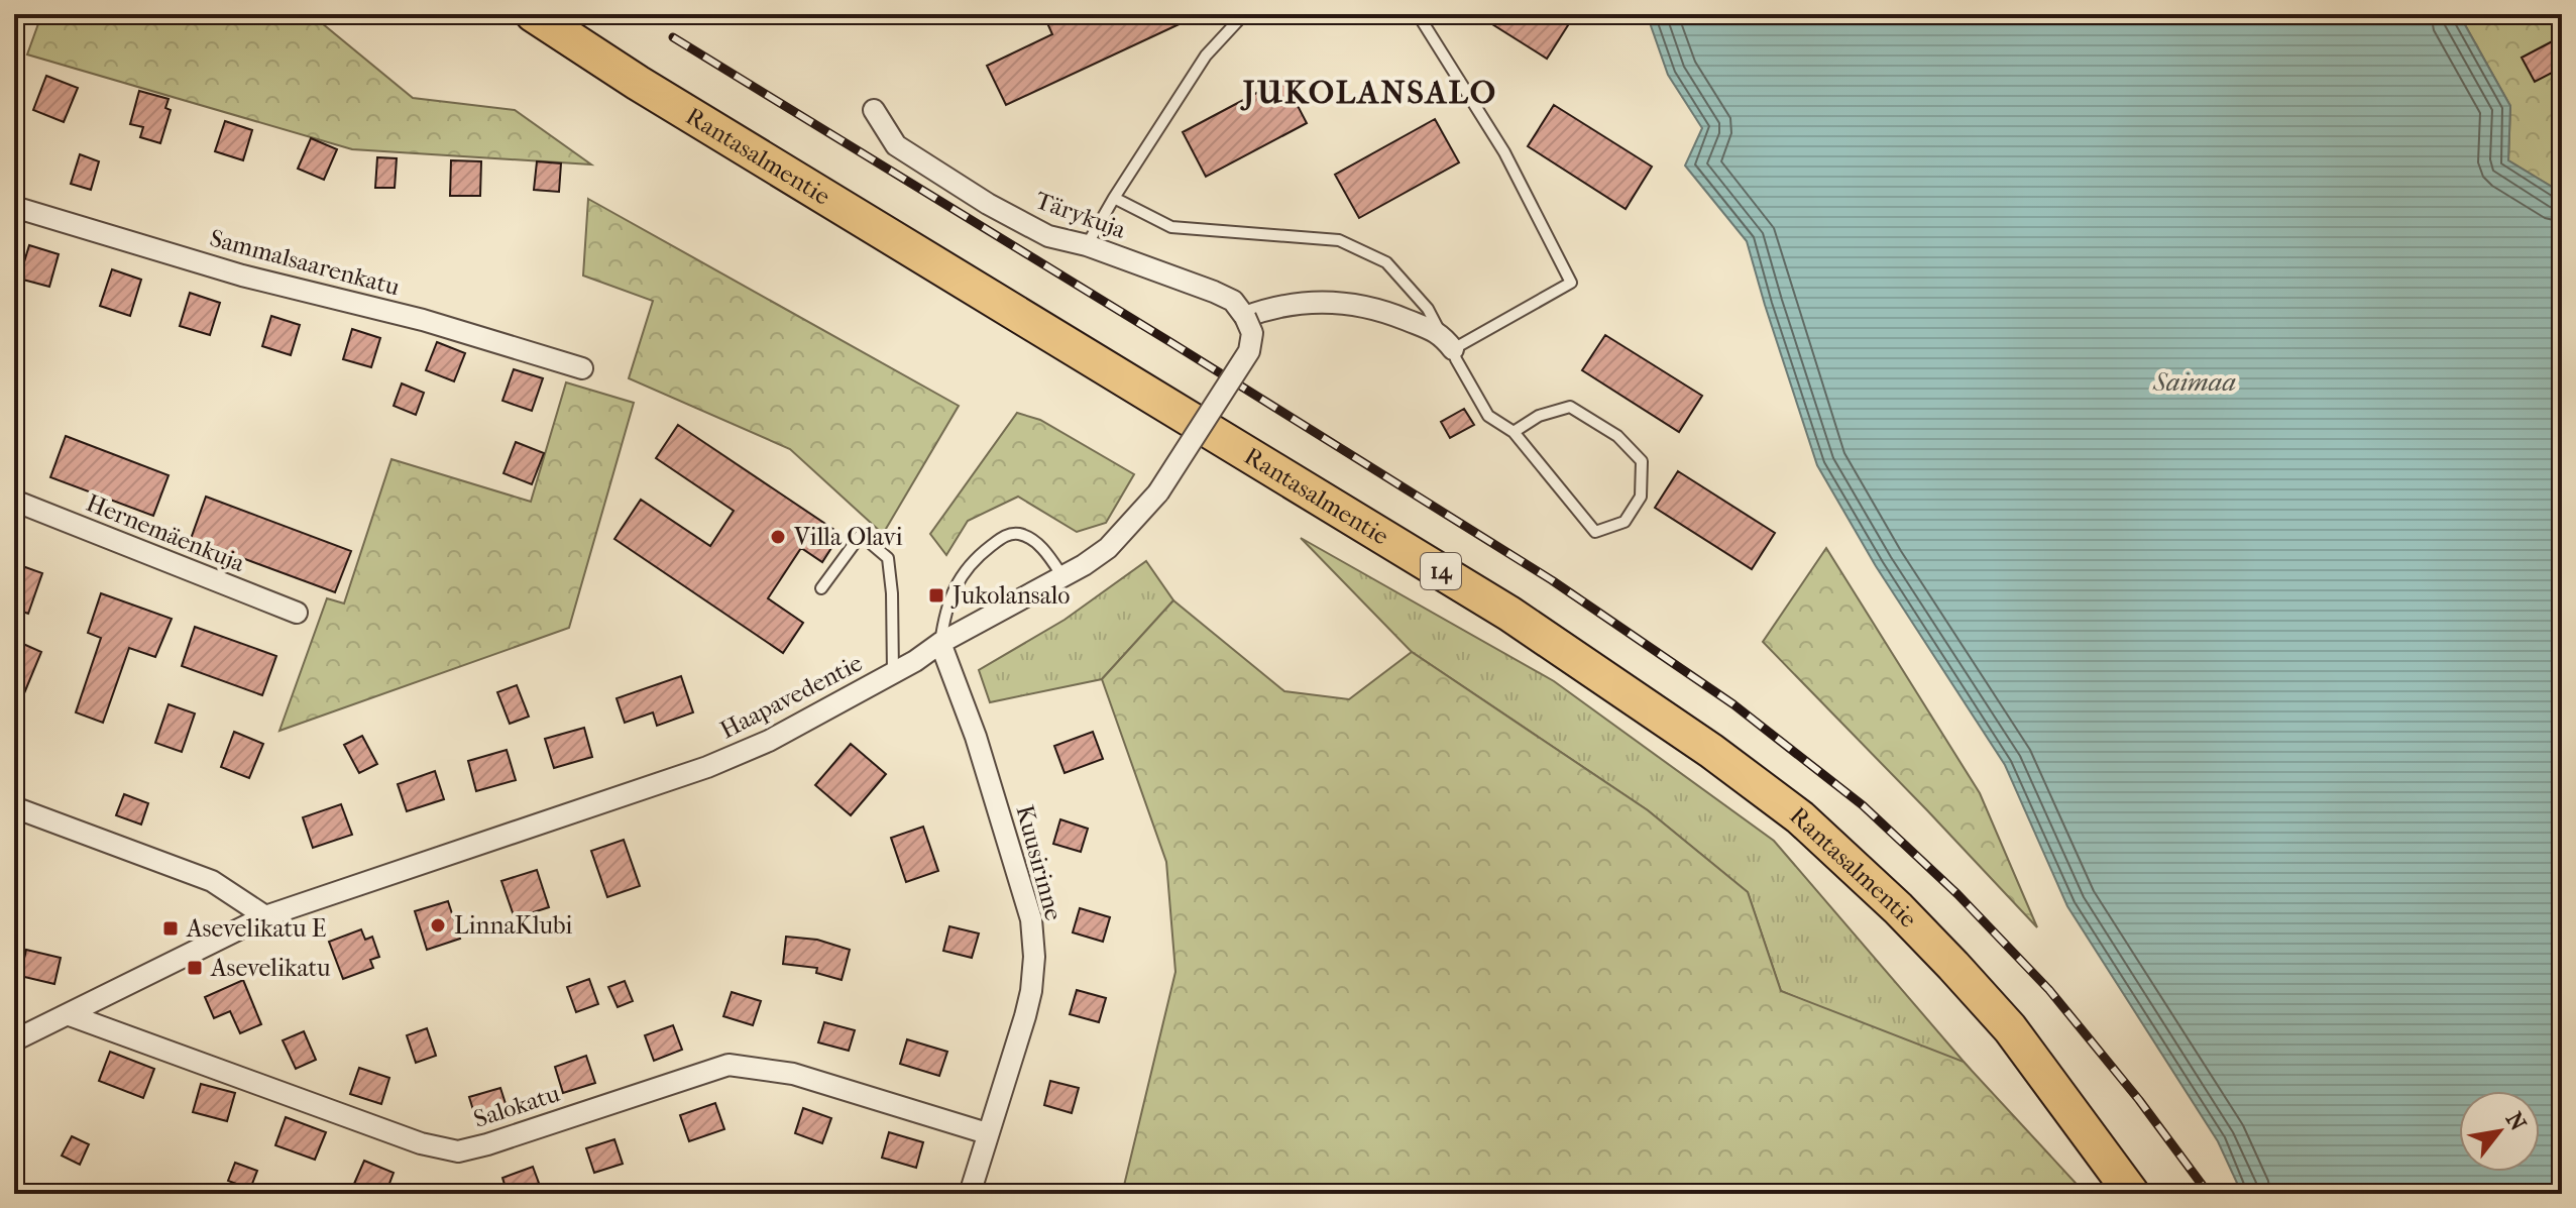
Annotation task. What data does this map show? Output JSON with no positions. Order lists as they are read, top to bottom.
{
  "streets": {
    "highway": ["Rantasalmentie", "14"],
    "street": [
      "Tärykuja",
      "Sammalsaarenkatu",
      "Hernemäenkuja",
      "Haapavedentie",
      "Kuusirinne",
      "Salokatu"
    ]
  },
  "crossings": [
    ["Tärykuja", "Haapavedentie"],
    ["Haapavedentie", "Kuusirinne"],
    ["Haapavedentie", "Salokatu"],
    ["Kuusirinne", "Salokatu"]
  ],
  "districts": ["JUKOLANSALO"],
  "water": ["Saimaa"],
  "places": {
    "other": ["Villa Olavi", "LinnaKlubi"],
    "transit": ["Jukolansalo", "Asevelikatu E", "Asevelikatu"]
  },
  "north": "top right"
}
